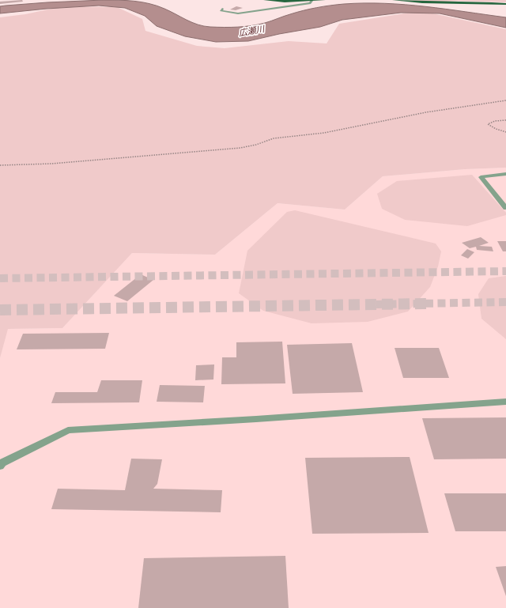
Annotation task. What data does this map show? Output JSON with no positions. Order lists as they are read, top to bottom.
{
  "water": ["広瀬川"]
}
